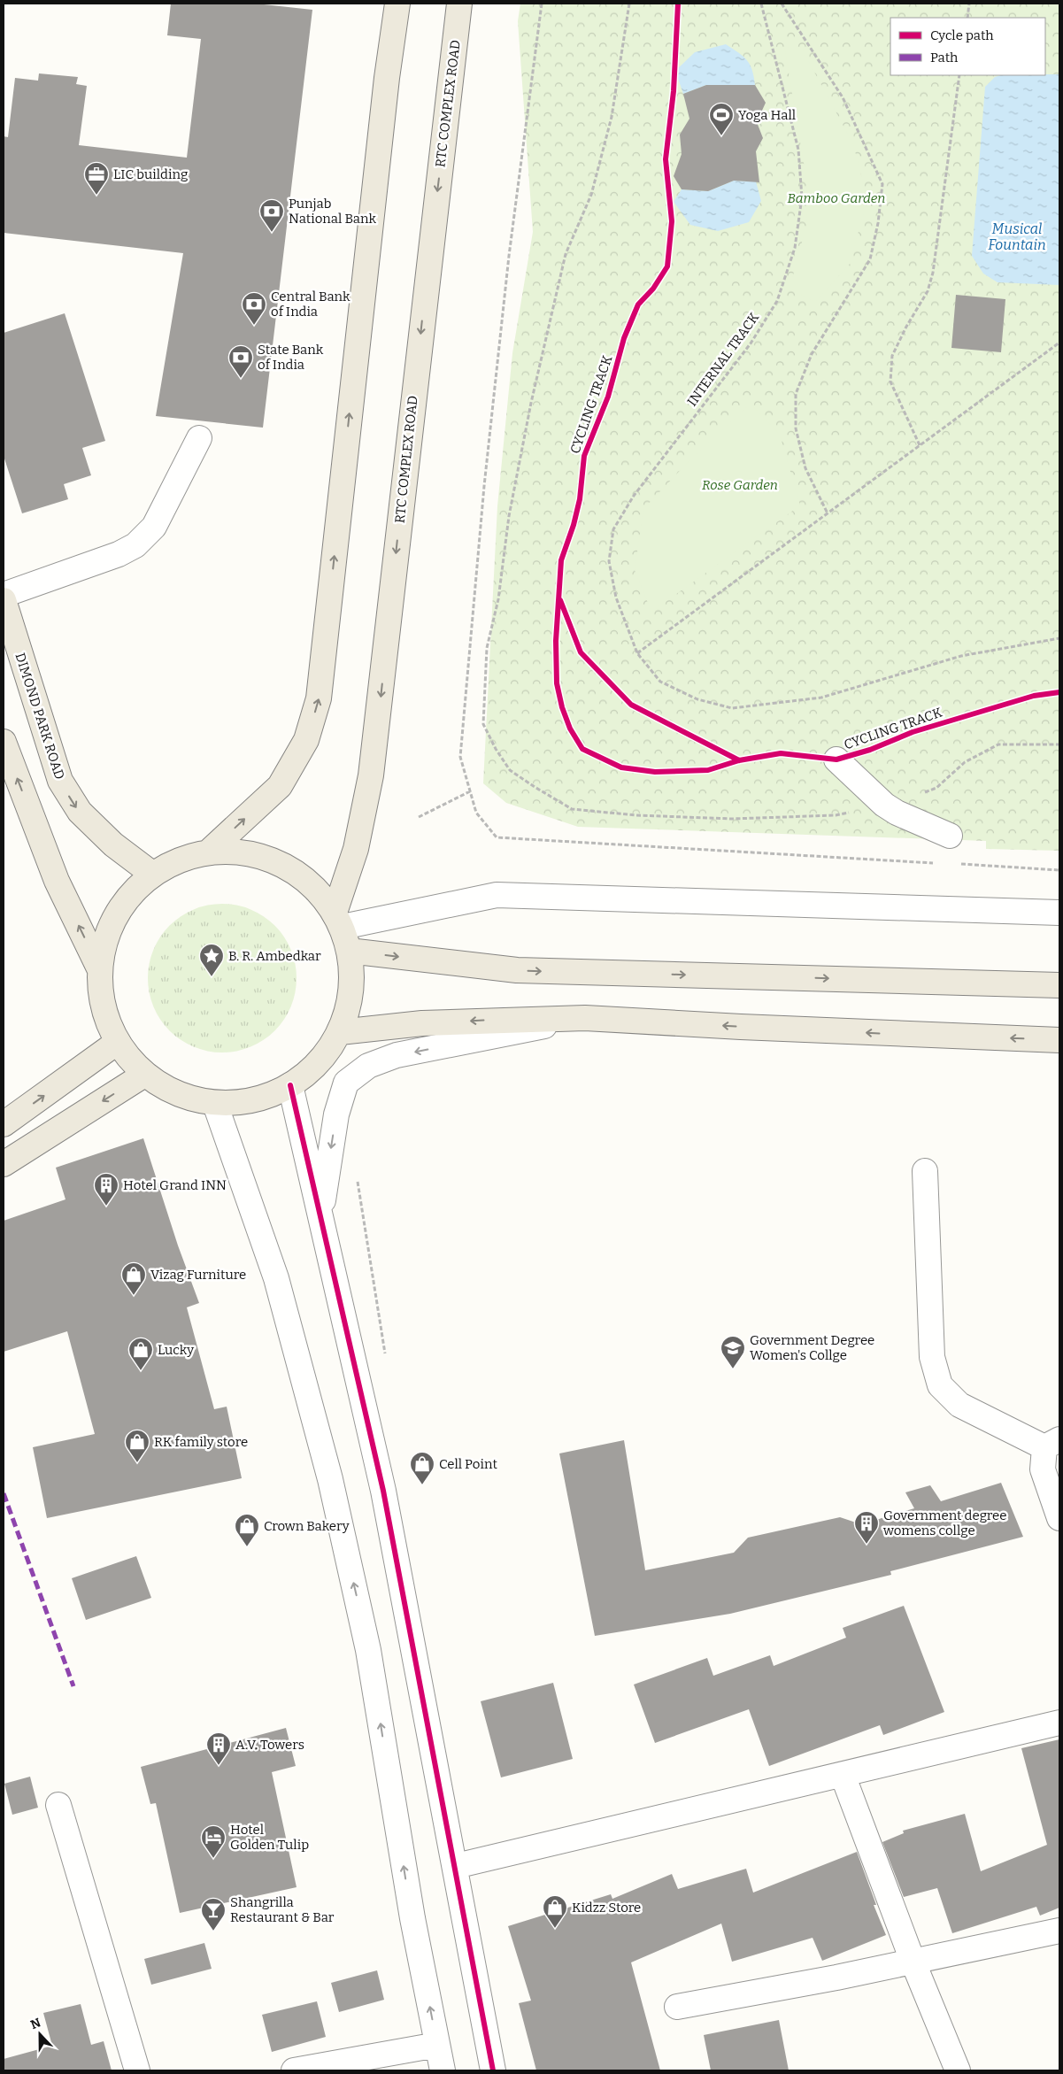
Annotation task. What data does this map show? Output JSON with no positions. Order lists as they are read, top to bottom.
{
  "streets": {
    "main road": ["RTC COMPLEX ROAD", "DIMOND PARK ROAD"],
    "path": ["INTERNAL TRACK"],
    "cycle path": ["CYCLING TRACK"]
  },
  "water": ["Musical Fountain"],
  "parks": ["Bamboo Garden", "Rose Garden"],
  "places": {
    "sports": ["Yoga Hall"],
    "office": ["LIC building"],
    "bank": ["Punjab National Bank", "Central Bank of India", "State Bank of India"],
    "place": ["B. R. Ambedkar"],
    "building": ["Hotel Grand INN", "Government degree womens collge", "A.V. Towers"],
    "shop": [
      "Vizag Furniture",
      "Lucky",
      "RK family store",
      "Cell Point",
      "Crown Bakery",
      "Kidzz Store"
    ],
    "school or university": ["Government Degree Women's Collge"],
    "hotel": ["Hotel Golden Tulip"],
    "bar": ["Shangrilla Restaurant & Bar"]
  },
  "legend": ["Cycle path", "Path"],
  "north": "top"
}
